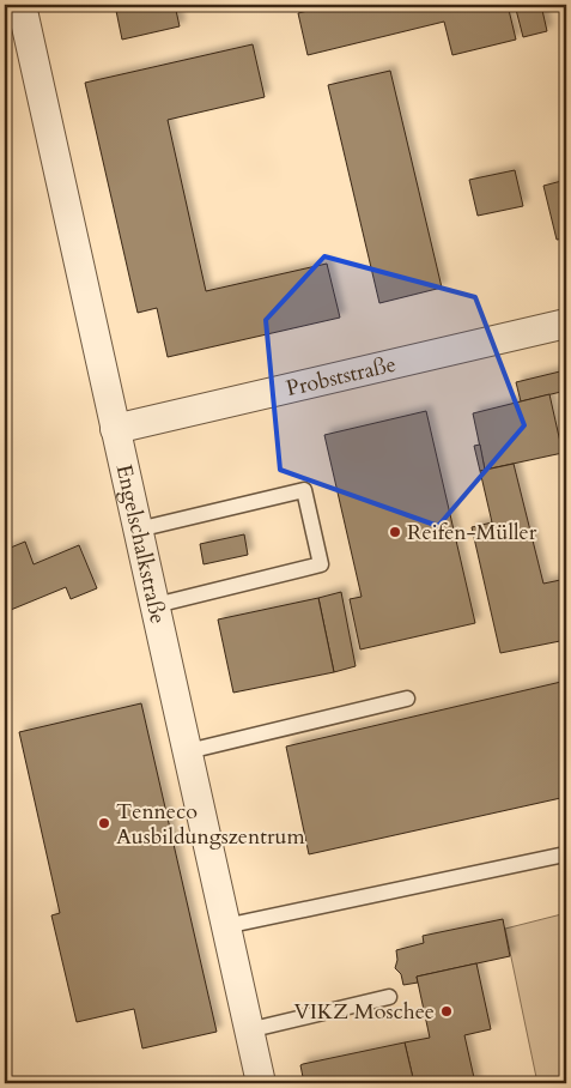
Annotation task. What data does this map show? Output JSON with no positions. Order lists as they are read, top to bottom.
{
  "streets": {
    "street": ["Probststraße", "Engelschalkstraße"]
  },
  "crossings": [
    ["Probststraße", "Engelschalkstraße"]
  ],
  "places": ["Reifen-Müller", "Tenneco Ausbildungszentrum", "VIKZ Moschee"]
}
